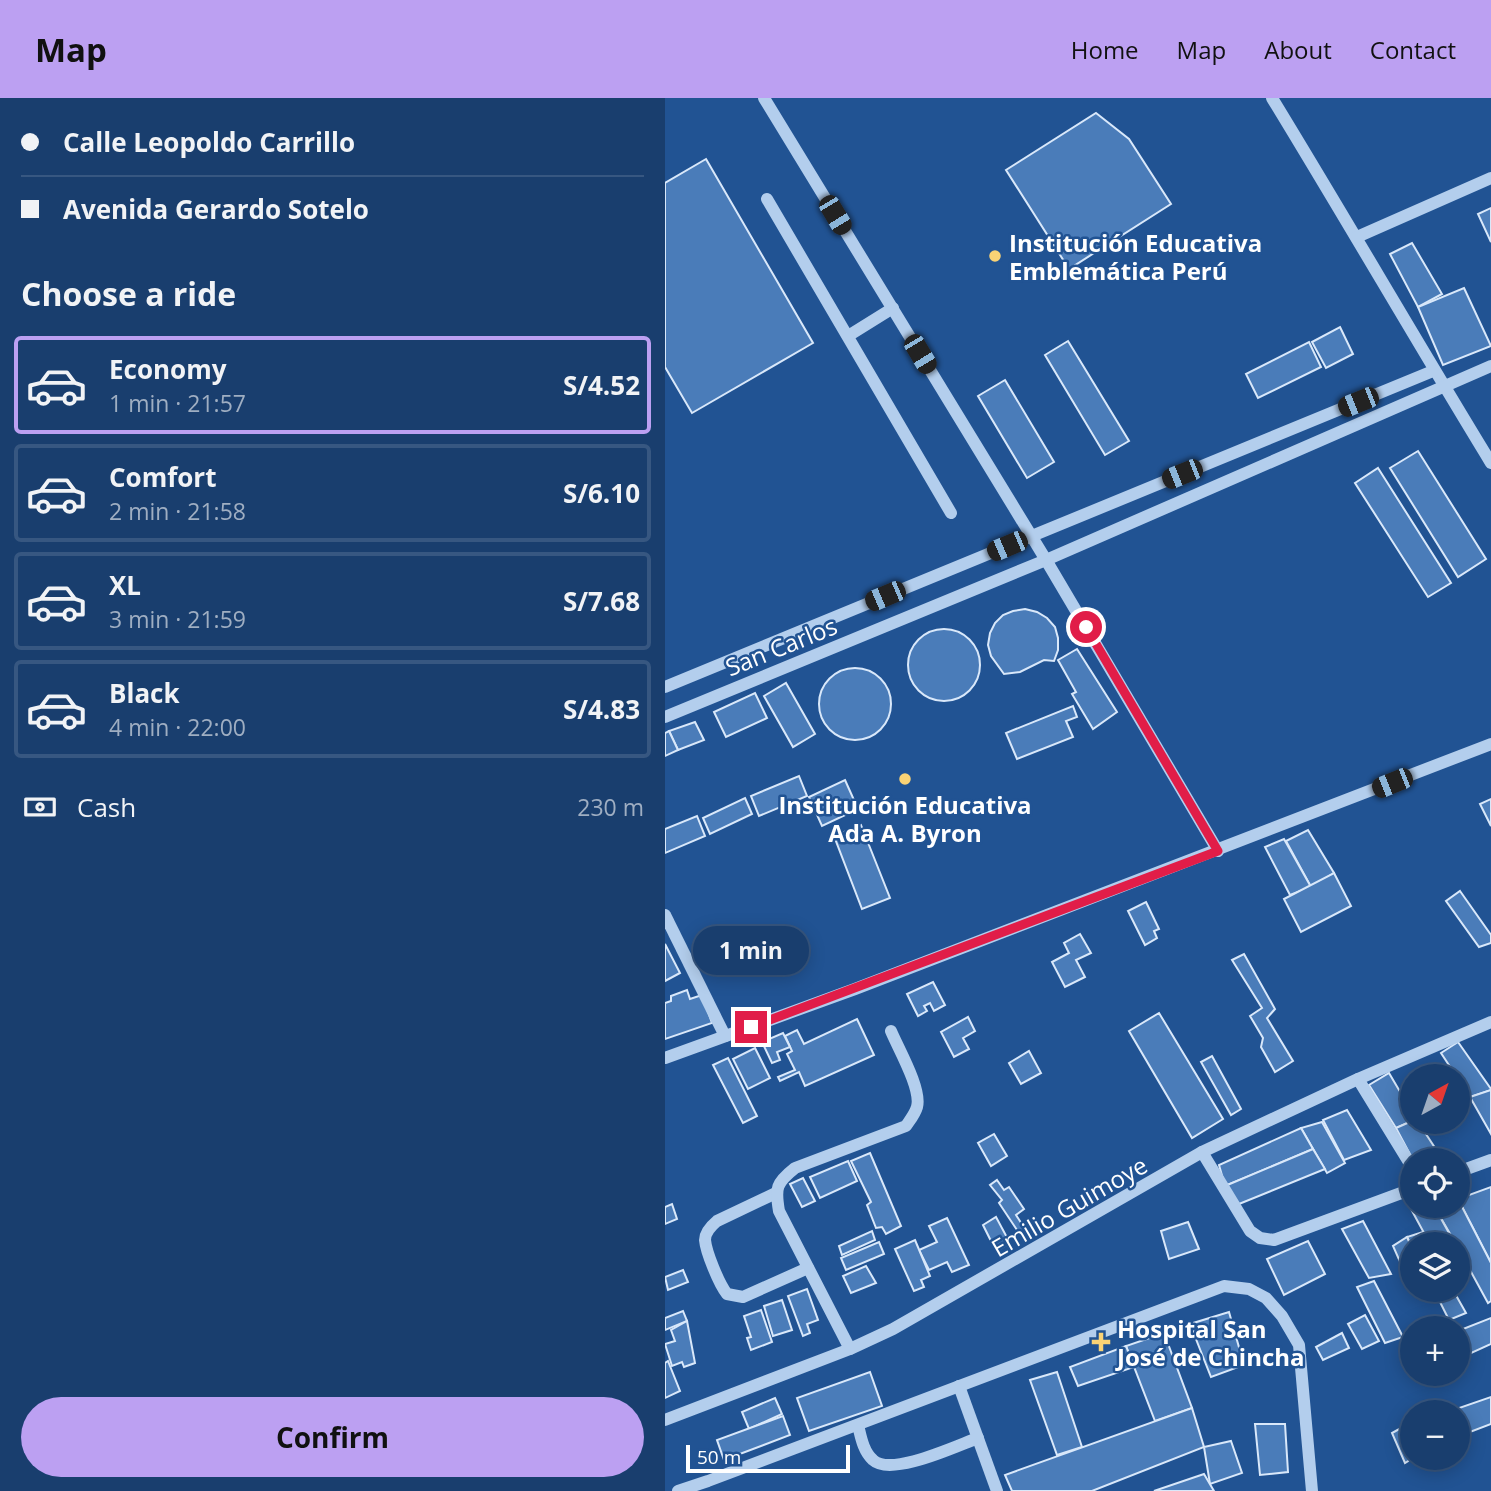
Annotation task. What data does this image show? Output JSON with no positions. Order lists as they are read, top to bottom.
{
  "streets": {
    "street": ["San Carlos", "Emilio Guimoye"]
  },
  "places": {
    "other": ["Institución Educativa Emblemática Perú", "Institución Educativa Ada A. Byron"],
    "health": ["Hospital San José de Chincha"]
  },
  "scale_bar": "50 m",
  "north": "top right",
  "page": {
    "header": "Map",
    "nav": [
      "Home",
      "Map",
      "About",
      "Contact"
    ],
    "banner": ["Calle Leopoldo Carrillo", "Avenida Gerardo Sotelo"],
    "heading": "Choose a ride",
    "list": [
      {
        "name": "Economy",
        "note": "1 min · 21:57",
        "value": "S/4.52"
      },
      {
        "name": "Comfort",
        "note": "2 min · 21:58",
        "value": "S/6.10"
      },
      {
        "name": "XL",
        "note": "3 min · 21:59",
        "value": "S/7.68"
      },
      {
        "name": "Black",
        "note": "4 min · 22:00",
        "value": "S/4.83"
      }
    ],
    "pay": ["Cash", "230 m"],
    "bubble": "1 min",
    "map_buttons": ["+", "−"],
    "buttons": "Confirm",
    "scale": "50 m"
  }
}
